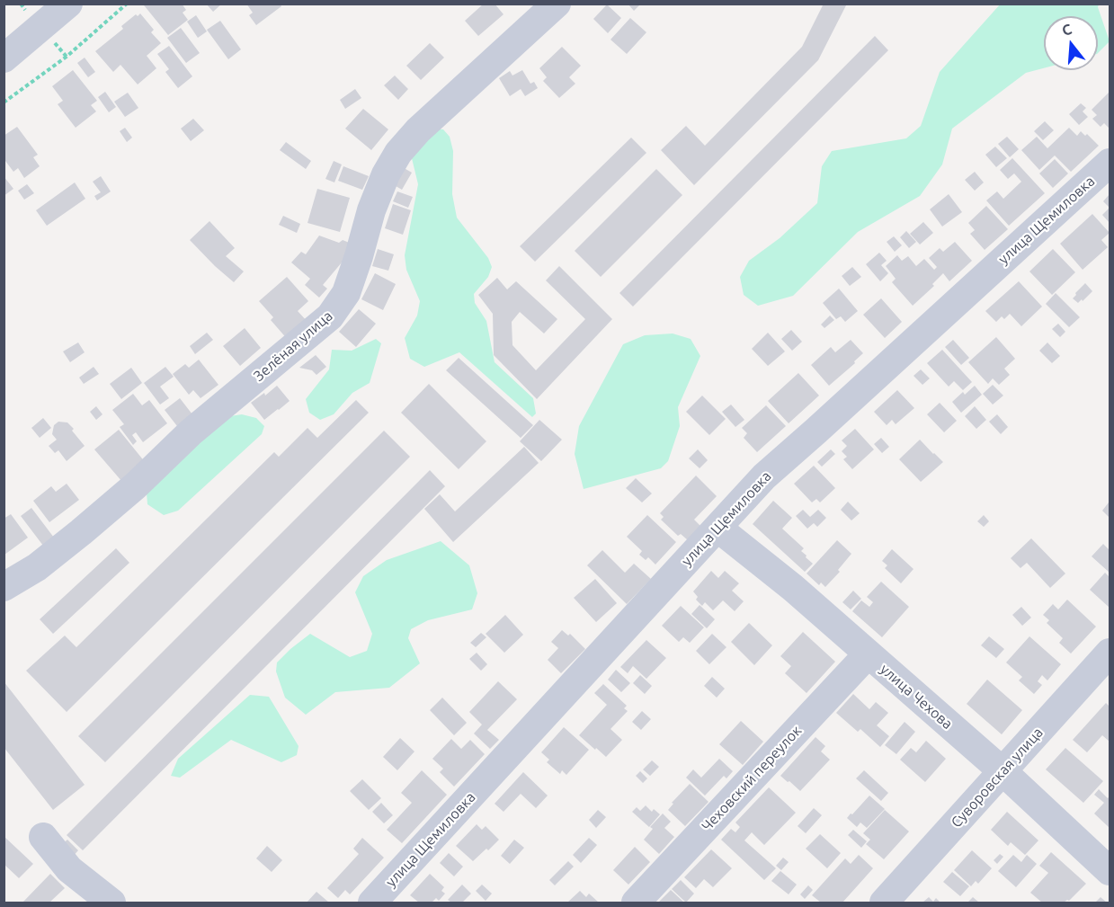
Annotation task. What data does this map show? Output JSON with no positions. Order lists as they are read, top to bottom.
{
  "streets": {
    "street": [
      "улица Щемиловка",
      "Зелёная улица",
      "улица Чехова",
      "Суворовская улица",
      "Чеховский переулок"
    ]
  },
  "crossings": [
    ["улица Щемиловка", "улица Чехова"],
    ["улица Чехова", "Суворовская улица"],
    ["улица Чехова", "Чеховский переулок"]
  ],
  "north": "top"
}
